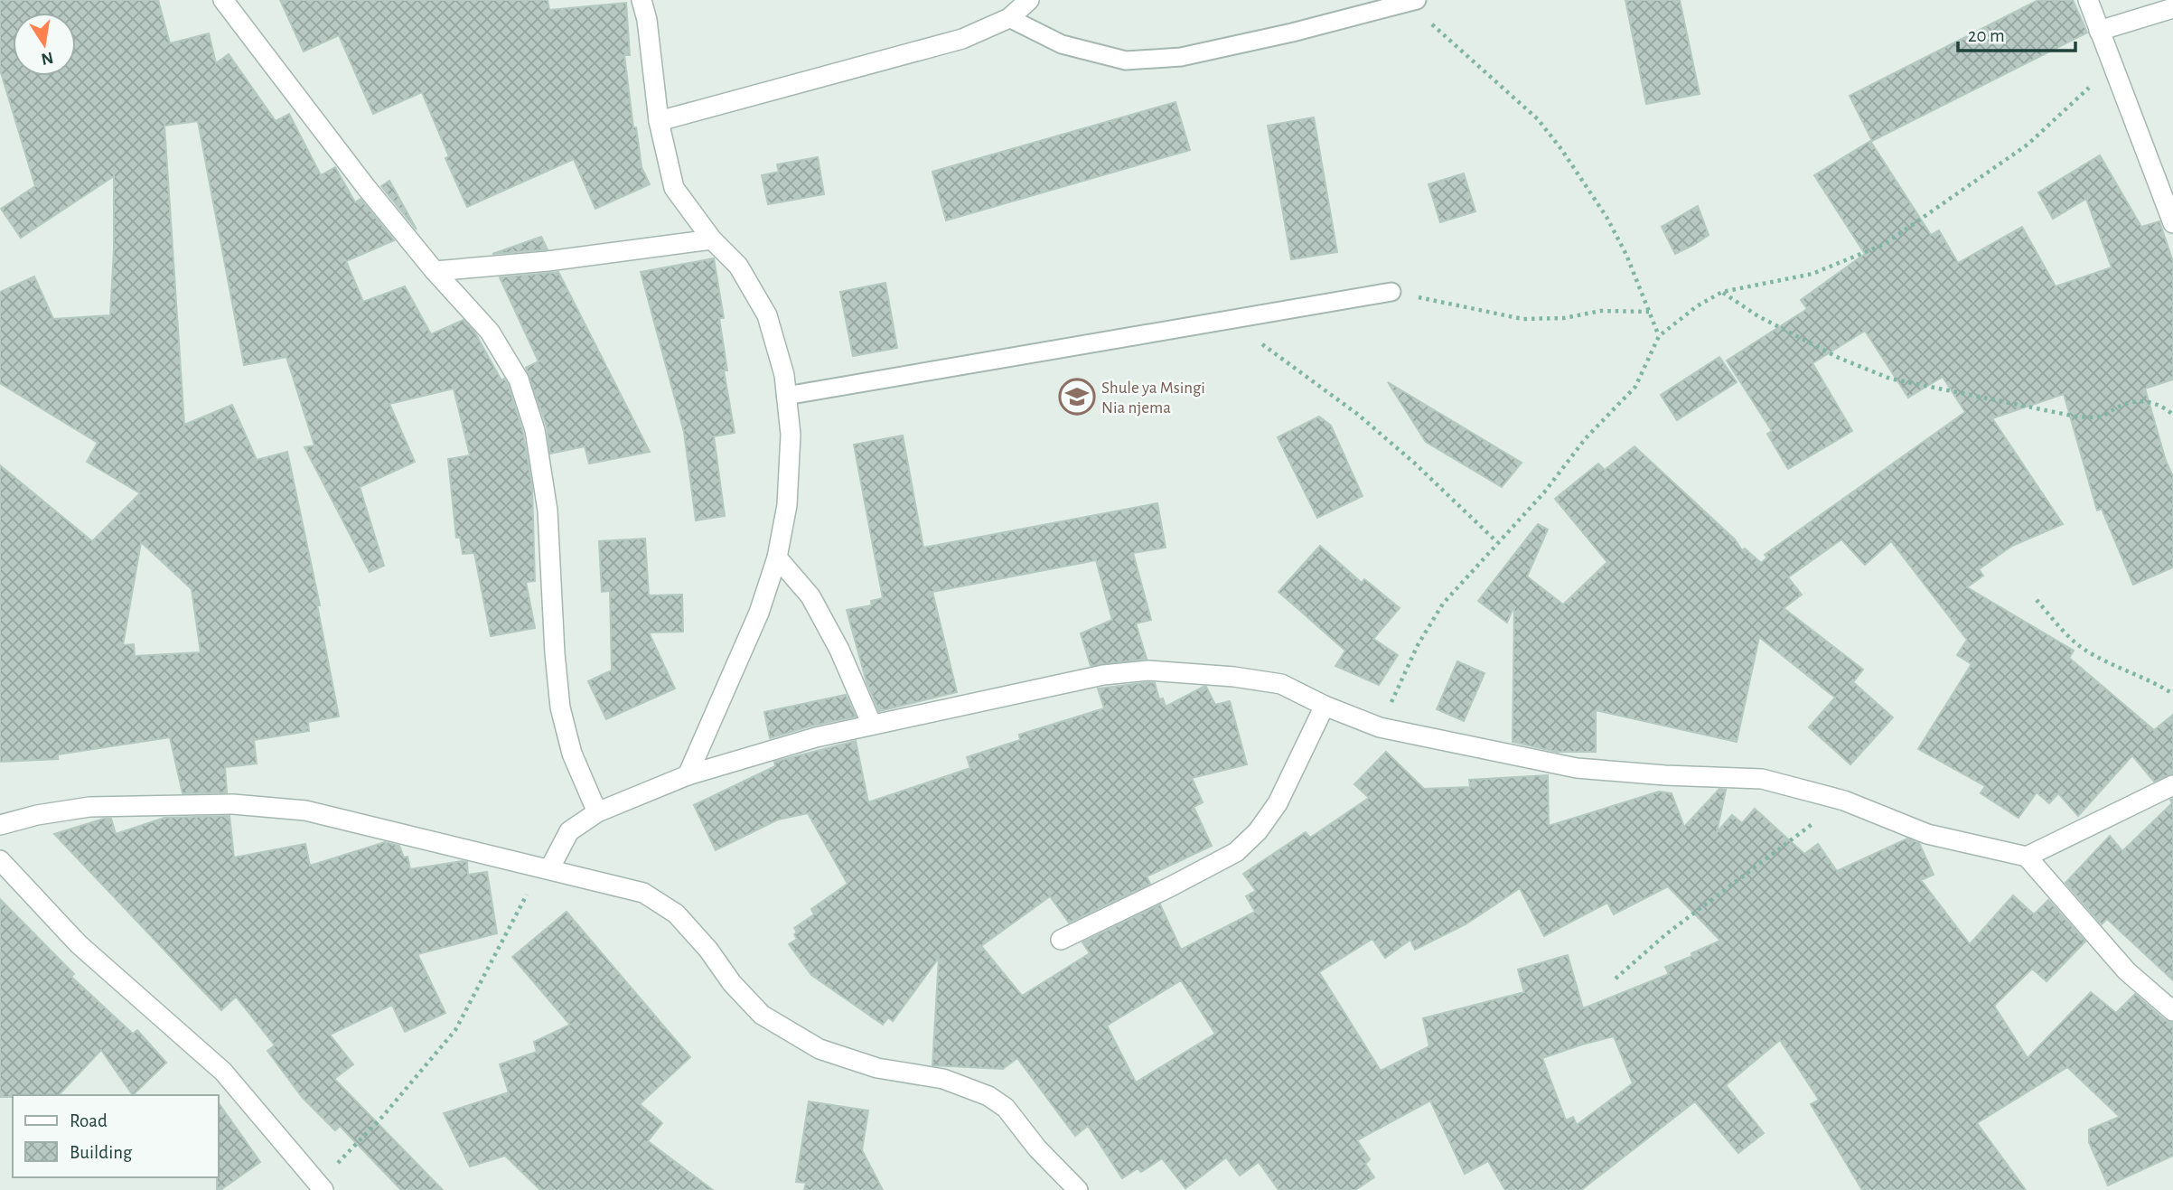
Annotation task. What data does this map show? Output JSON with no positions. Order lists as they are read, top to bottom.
{
  "places": {
    "school or university": ["Shule ya Msingi Nia njema"]
  },
  "legend": ["Road", "Building"],
  "scale_bar": "20 m",
  "north": "bottom"
}
